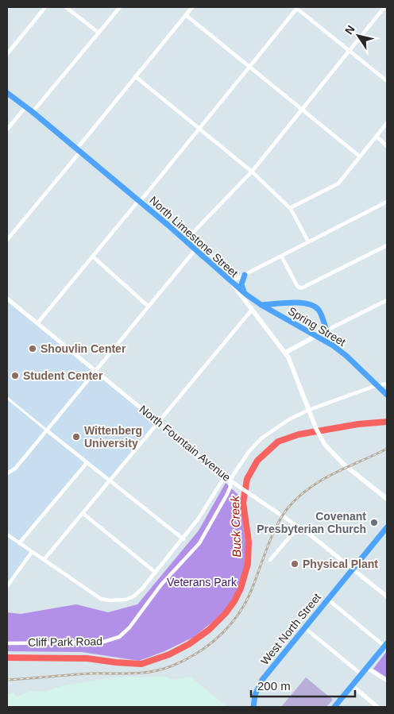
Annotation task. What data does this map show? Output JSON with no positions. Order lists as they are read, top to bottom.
{
  "streets": {
    "main road": ["North Limestone Street", "Spring Street", "West North Street"],
    "street": ["North Fountain Avenue", "Cliff Park Road"]
  },
  "crossings": [
    ["North Limestone Street", "Spring Street"],
    ["North Fountain Avenue", "West North Street"],
    ["North Fountain Avenue", "Cliff Park Road"]
  ],
  "water": ["Buck Creek"],
  "parks": ["Veterans Park"],
  "places": [
    "Shouvlin Center",
    "Student Center",
    "Wittenberg University",
    "Covenant Presbyterian Church",
    "Physical Plant"
  ],
  "scale_bar": "200 m",
  "north": "top left"
}
